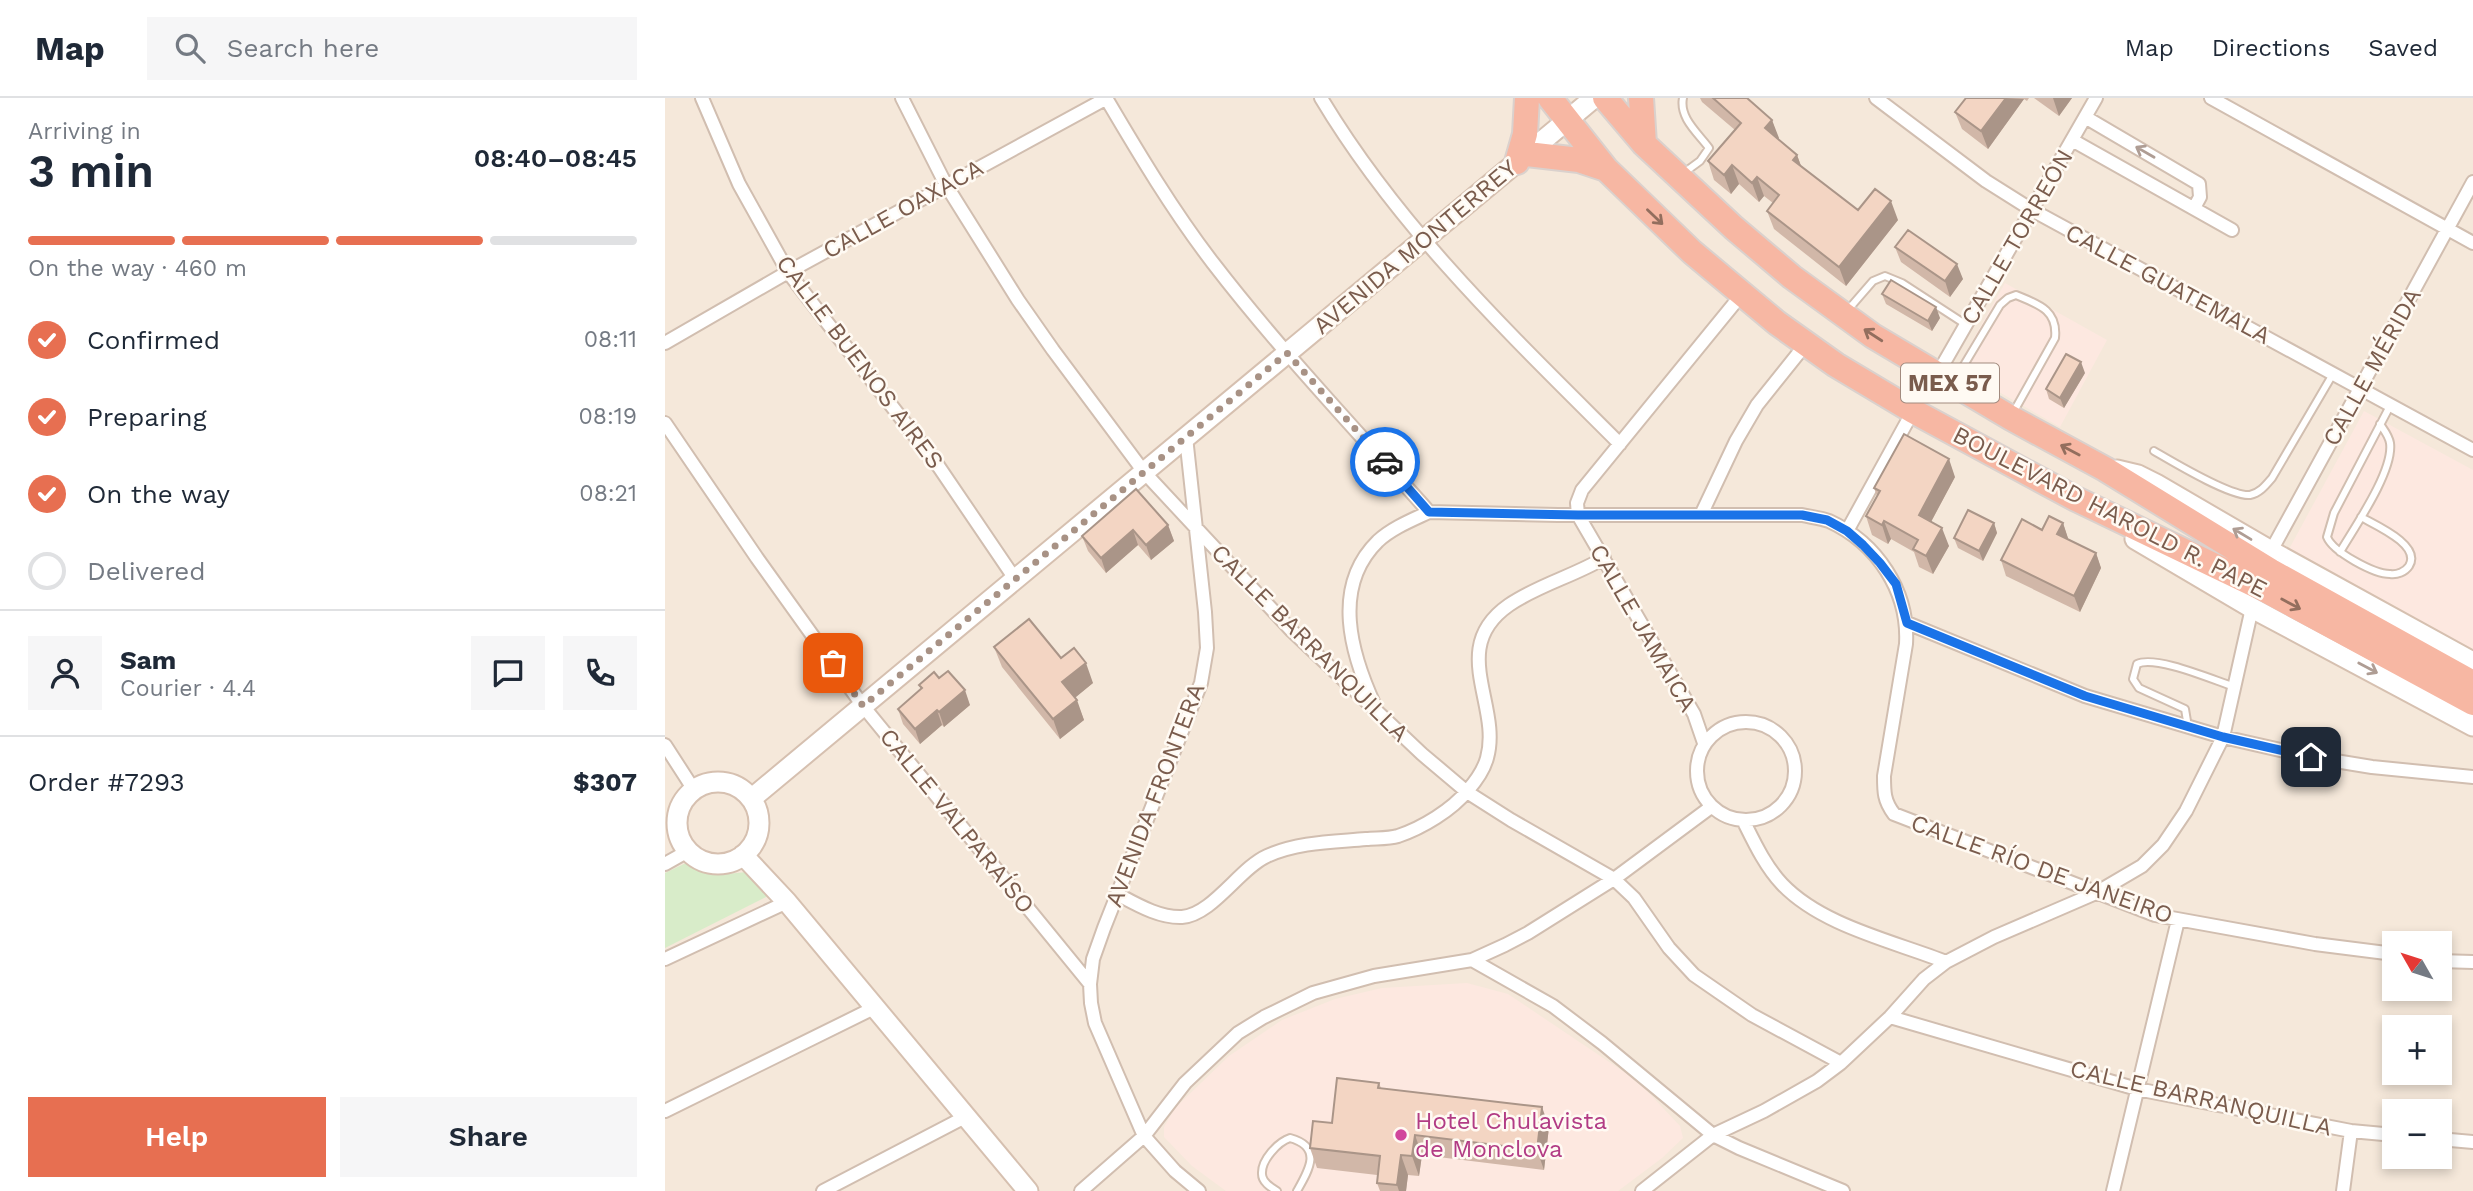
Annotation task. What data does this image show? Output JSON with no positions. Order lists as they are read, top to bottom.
{
  "streets": {
    "highway": ["MEX 57", "BOULEVARD HAROLD R. PAPE"],
    "street": [
      "CALLE OAXACA",
      "CALLE TORREÓN",
      "AVENIDA MONTERREY",
      "CALLE GUATEMALA",
      "CALLE BUENOS AIRES",
      "CALLE MÉRIDA",
      "CALLE JAMAICA",
      "CALLE BARRANQUILLA",
      "AVENIDA FRONTERA",
      "CALLE VALPARAÍSO",
      "CALLE RÍO DE JANEIRO"
    ]
  },
  "crossings": [
    ["CALLE OAXACA", "CALLE BUENOS AIRES"],
    ["CALLE OAXACA", "CALLE BARRANQUILLA"],
    ["CALLE TORREÓN", "CALLE GUATEMALA"],
    ["CALLE TORREÓN", "BOULEVARD HAROLD R. PAPE"],
    ["AVENIDA MONTERREY", "CALLE BUENOS AIRES"],
    ["AVENIDA MONTERREY", "BOULEVARD HAROLD R. PAPE"],
    ["AVENIDA MONTERREY", "CALLE BARRANQUILLA"],
    ["AVENIDA MONTERREY", "AVENIDA FRONTERA"],
    ["AVENIDA MONTERREY", "CALLE VALPARAÍSO"],
    ["CALLE GUATEMALA", "CALLE MÉRIDA"],
    ["CALLE JAMAICA", "CALLE RÍO DE JANEIRO"],
    ["CALLE BARRANQUILLA", "AVENIDA FRONTERA"],
    ["AVENIDA FRONTERA", "CALLE VALPARAÍSO"]
  ],
  "places": ["Hotel Chulavista de Monclova"],
  "north": "top left",
  "page": {
    "header": "Map",
    "search": "Search here",
    "nav": ["Map", "Directions", "Saved"],
    "heading": ["3 min", "Arriving in", "08:40–08:45"],
    "panel": [
      "Sam",
      "Courier · 4.4",
      "Order #7293",
      "$307"
    ],
    "bar": "On the way · 460 m",
    "list": [
      ["Confirmed", "08:11"],
      ["Preparing", "08:19"],
      ["On the way", "08:21"],
      "Delivered"
    ],
    "map_buttons": ["+", "−"],
    "buttons": ["Help", "Share"]
  }
}
